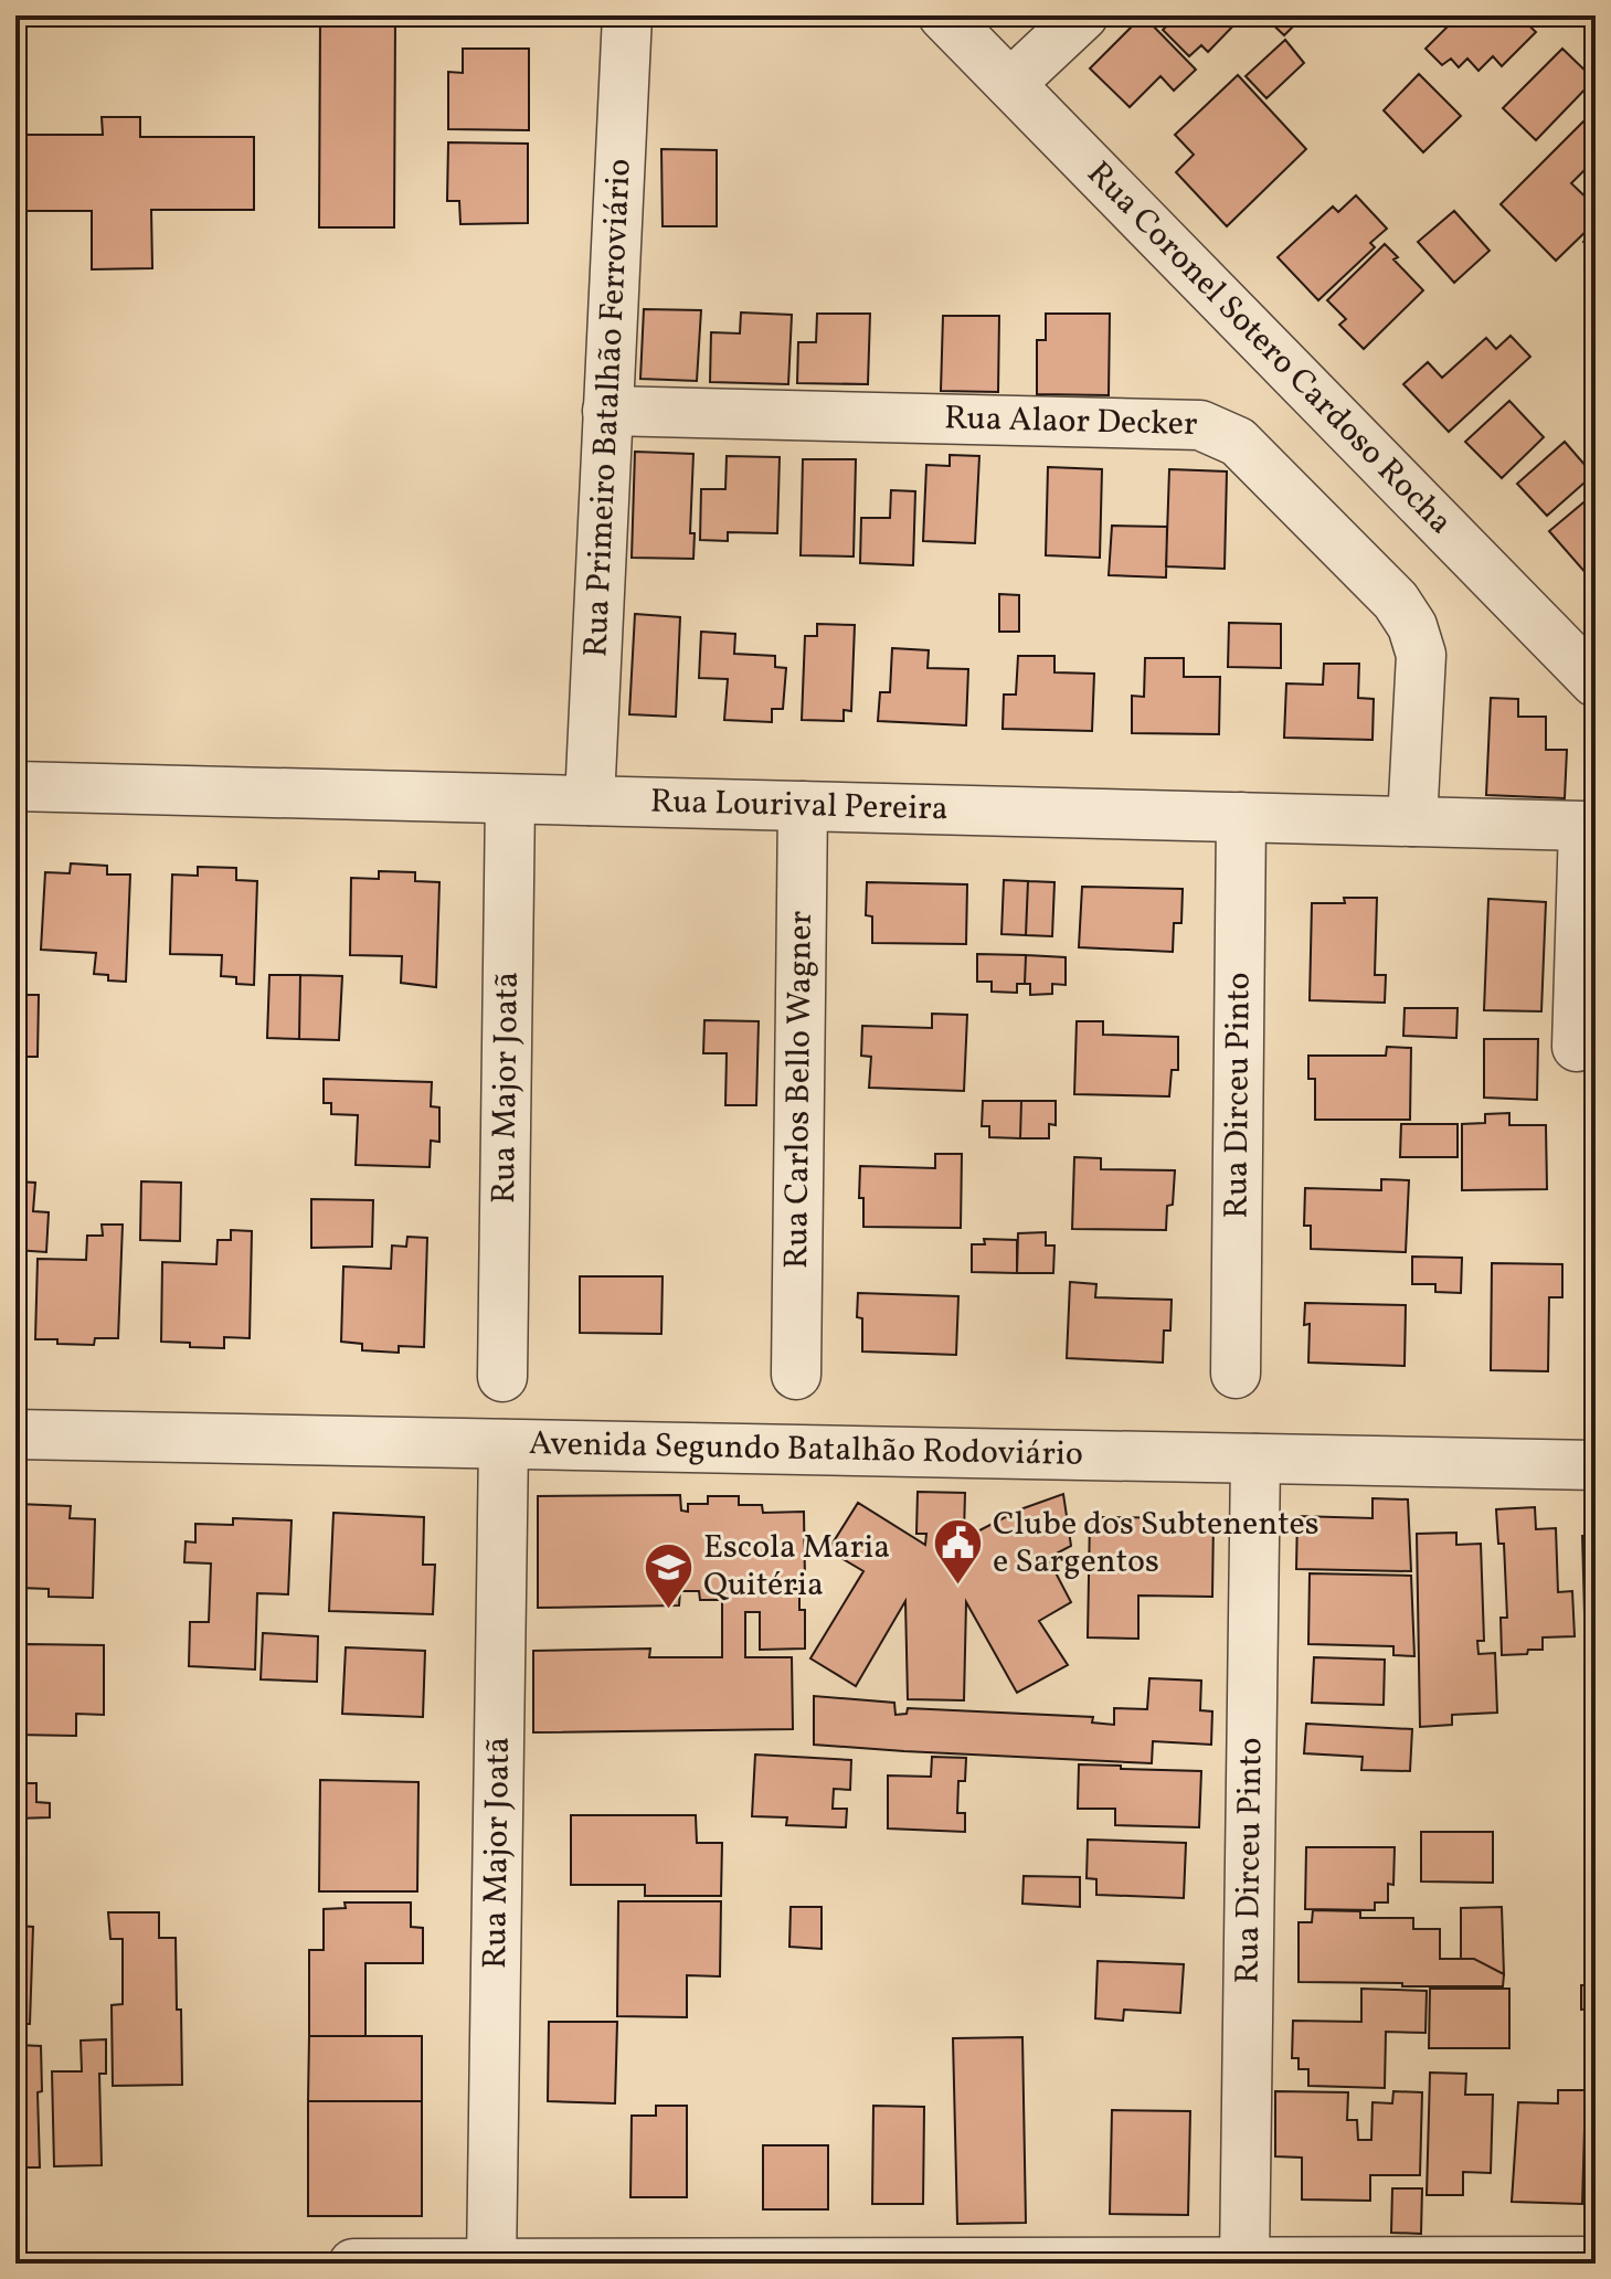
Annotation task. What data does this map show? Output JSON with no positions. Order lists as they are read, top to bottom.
{
  "streets": {
    "street": [
      "Rua Coronel Sotero Cardoso Rocha",
      "Rua Primeiro Batalhão Ferroviário",
      "Rua Alaor Decker",
      "Rua Lourival Pereira",
      "Rua Major Joatã",
      "Rua Carlos Bello Wagner",
      "Rua Dirceu Pinto",
      "Avenida Segundo Batalhão Rodoviário"
    ]
  },
  "crossings": [
    ["Rua Primeiro Batalhão Ferroviário", "Rua Alaor Decker"],
    ["Rua Primeiro Batalhão Ferroviário", "Rua Lourival Pereira"],
    ["Rua Alaor Decker", "Rua Lourival Pereira"],
    ["Rua Lourival Pereira", "Rua Major Joatã"],
    ["Rua Lourival Pereira", "Rua Carlos Bello Wagner"],
    ["Rua Lourival Pereira", "Rua Dirceu Pinto"],
    ["Rua Major Joatã", "Avenida Segundo Batalhão Rodoviário"],
    ["Rua Dirceu Pinto", "Avenida Segundo Batalhão Rodoviário"]
  ],
  "places": {
    "public building": ["Clube dos Subtenentes e Sargentos"],
    "school or university": ["Escola Maria Quitéria"]
  }
}
